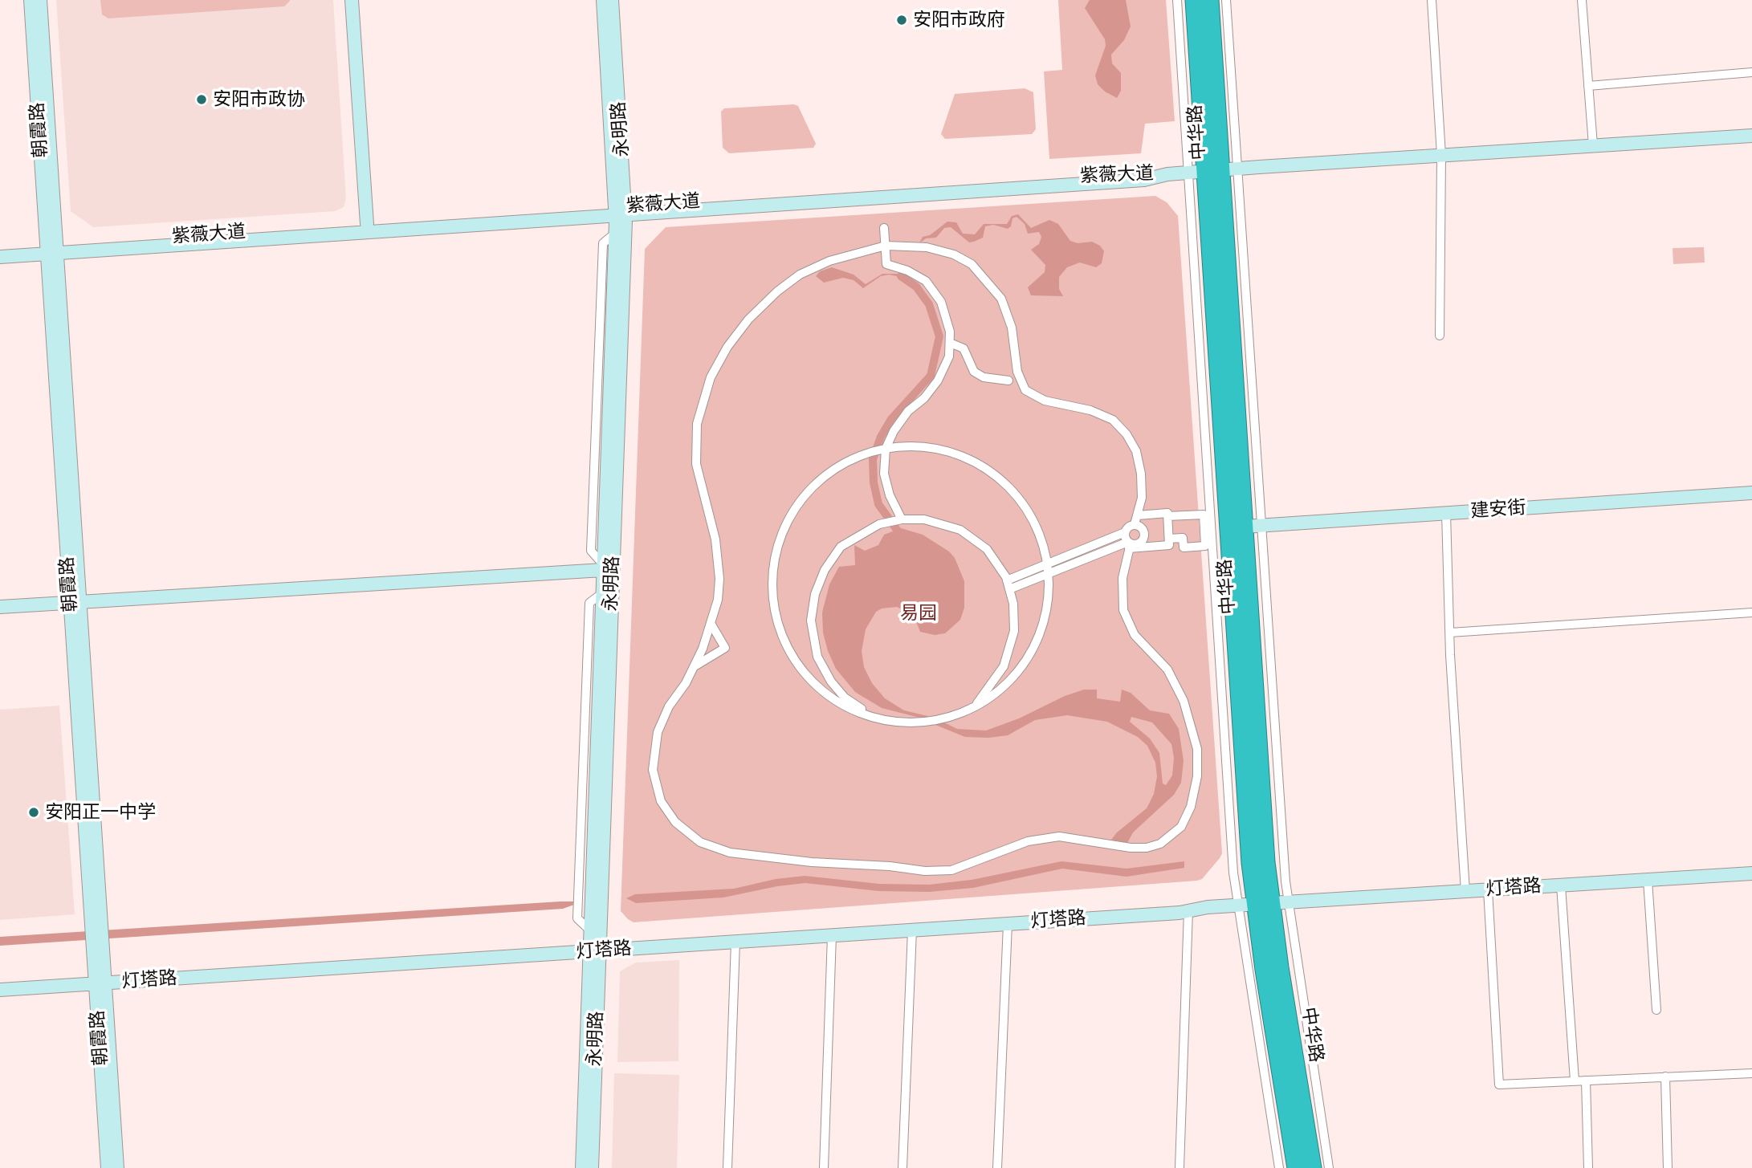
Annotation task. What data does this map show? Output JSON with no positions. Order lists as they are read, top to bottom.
{
  "streets": {
    "highway": ["中华路"],
    "street": [
      "永明路",
      "朝霞路",
      "紫薇大道",
      "建安街",
      "灯塔路"
    ]
  },
  "crossings": [
    ["永明路", "紫薇大道"],
    ["永明路", "灯塔路"],
    ["朝霞路", "紫薇大道"],
    ["朝霞路", "灯塔路"],
    ["中华路", "紫薇大道"],
    ["中华路", "建安街"],
    ["中华路", "灯塔路"]
  ],
  "parks": ["易园"],
  "places": ["安阳市政府", "安阳市政协", "安阳正一中学"]
}
